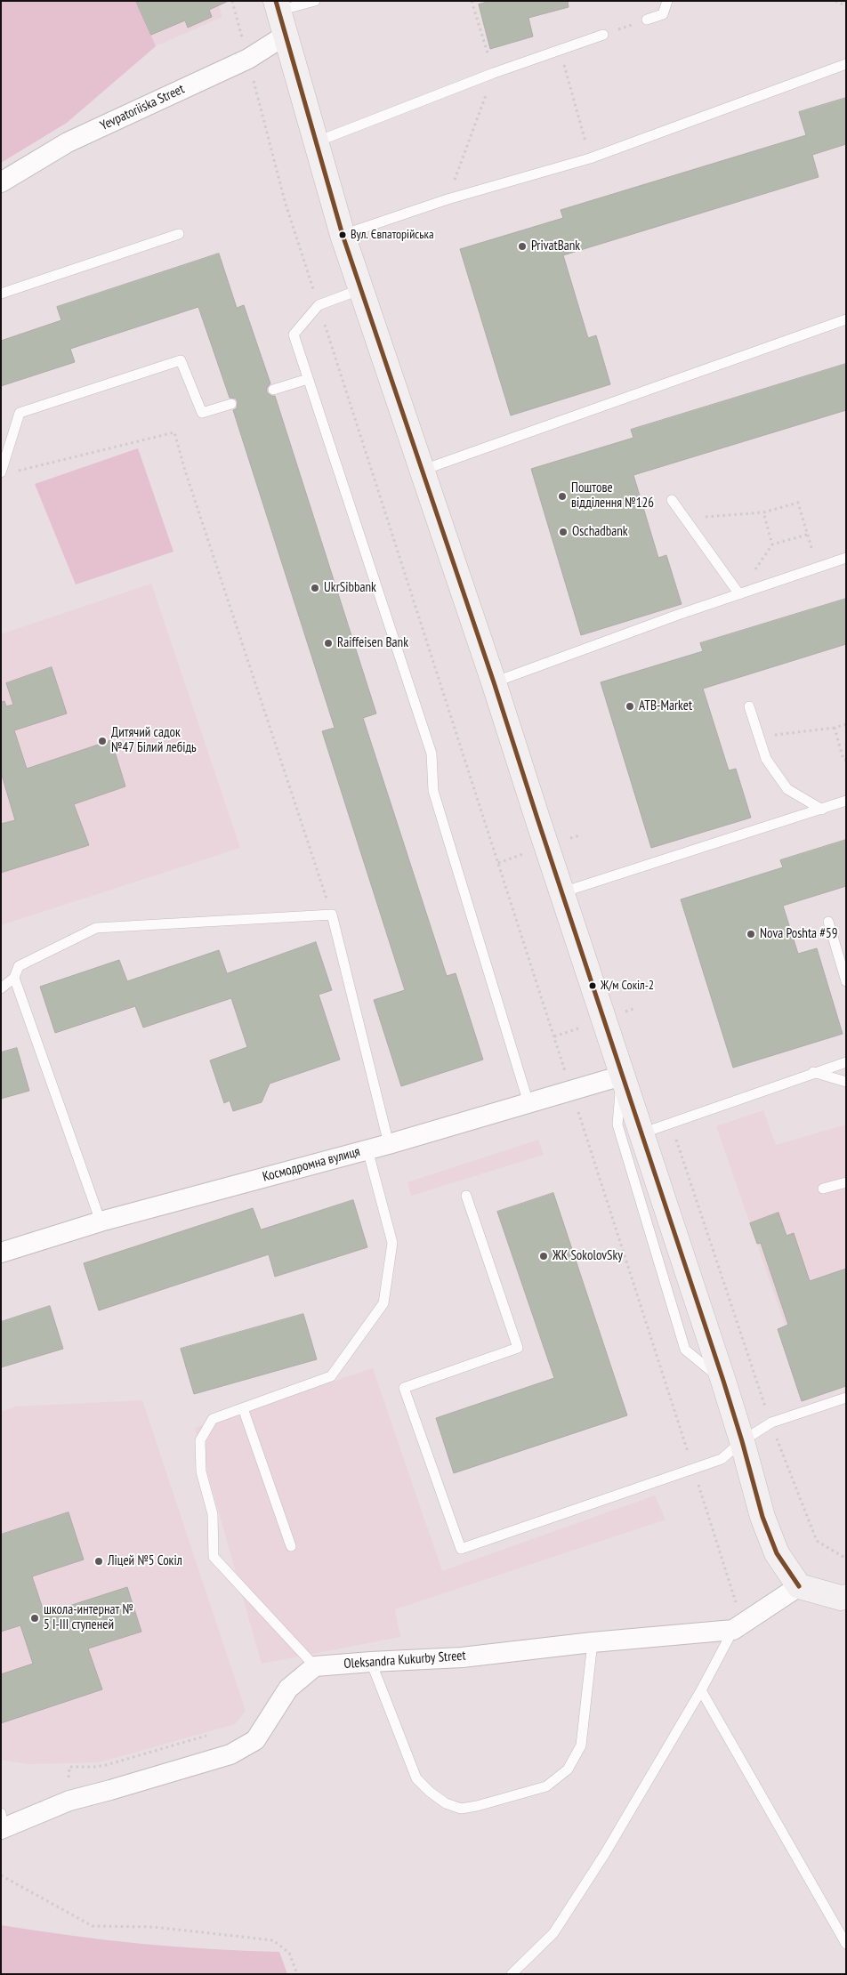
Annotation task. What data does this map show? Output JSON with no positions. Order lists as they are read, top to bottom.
{
  "streets": {
    "street": ["Yevpatoriiska Street", "Космодромна вулиця", "Oleksandra Kukurby Street"]
  },
  "places": [
    "Вул. Євпаторійська",
    "PrivatBank",
    "Поштове відділення №126",
    "Oschadbank",
    "UkrSibbank",
    "Raiffeisen Bank",
    "ATB-Market",
    "Дитячий садок №47 Білий лебідь",
    "Nova Poshta #59",
    "Ж/м Сокіл-2",
    "ЖК SokolovSky",
    "Ліцей №5 Сокіл",
    "школа-интернат № 5 I-III ступеней"
  ]
}
